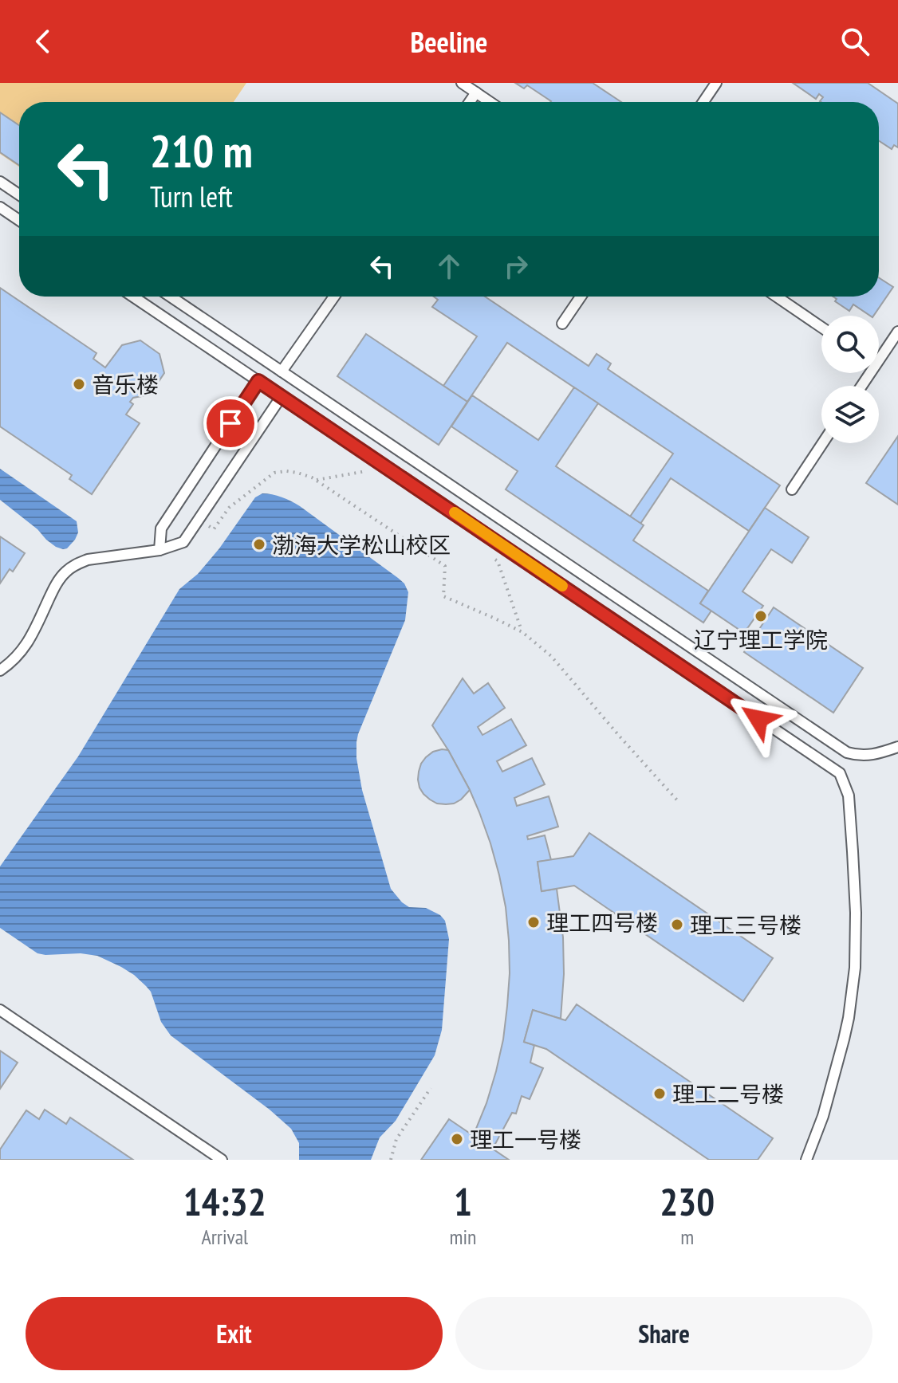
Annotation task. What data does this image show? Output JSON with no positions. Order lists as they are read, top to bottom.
{
  "places": [
    "音乐楼",
    "渤海大学松山校区",
    "辽宁理工学院",
    "理工四号楼",
    "理工三号楼",
    "理工二号楼",
    "理工一号楼"
  ],
  "page": {
    "header": "Beeline",
    "turn": ["210 m", "Turn left"],
    "eta": [
      "14:32",
      "Arrival",
      "1",
      "min",
      "230",
      "m"
    ],
    "buttons": ["Exit", "Share"]
  }
}
